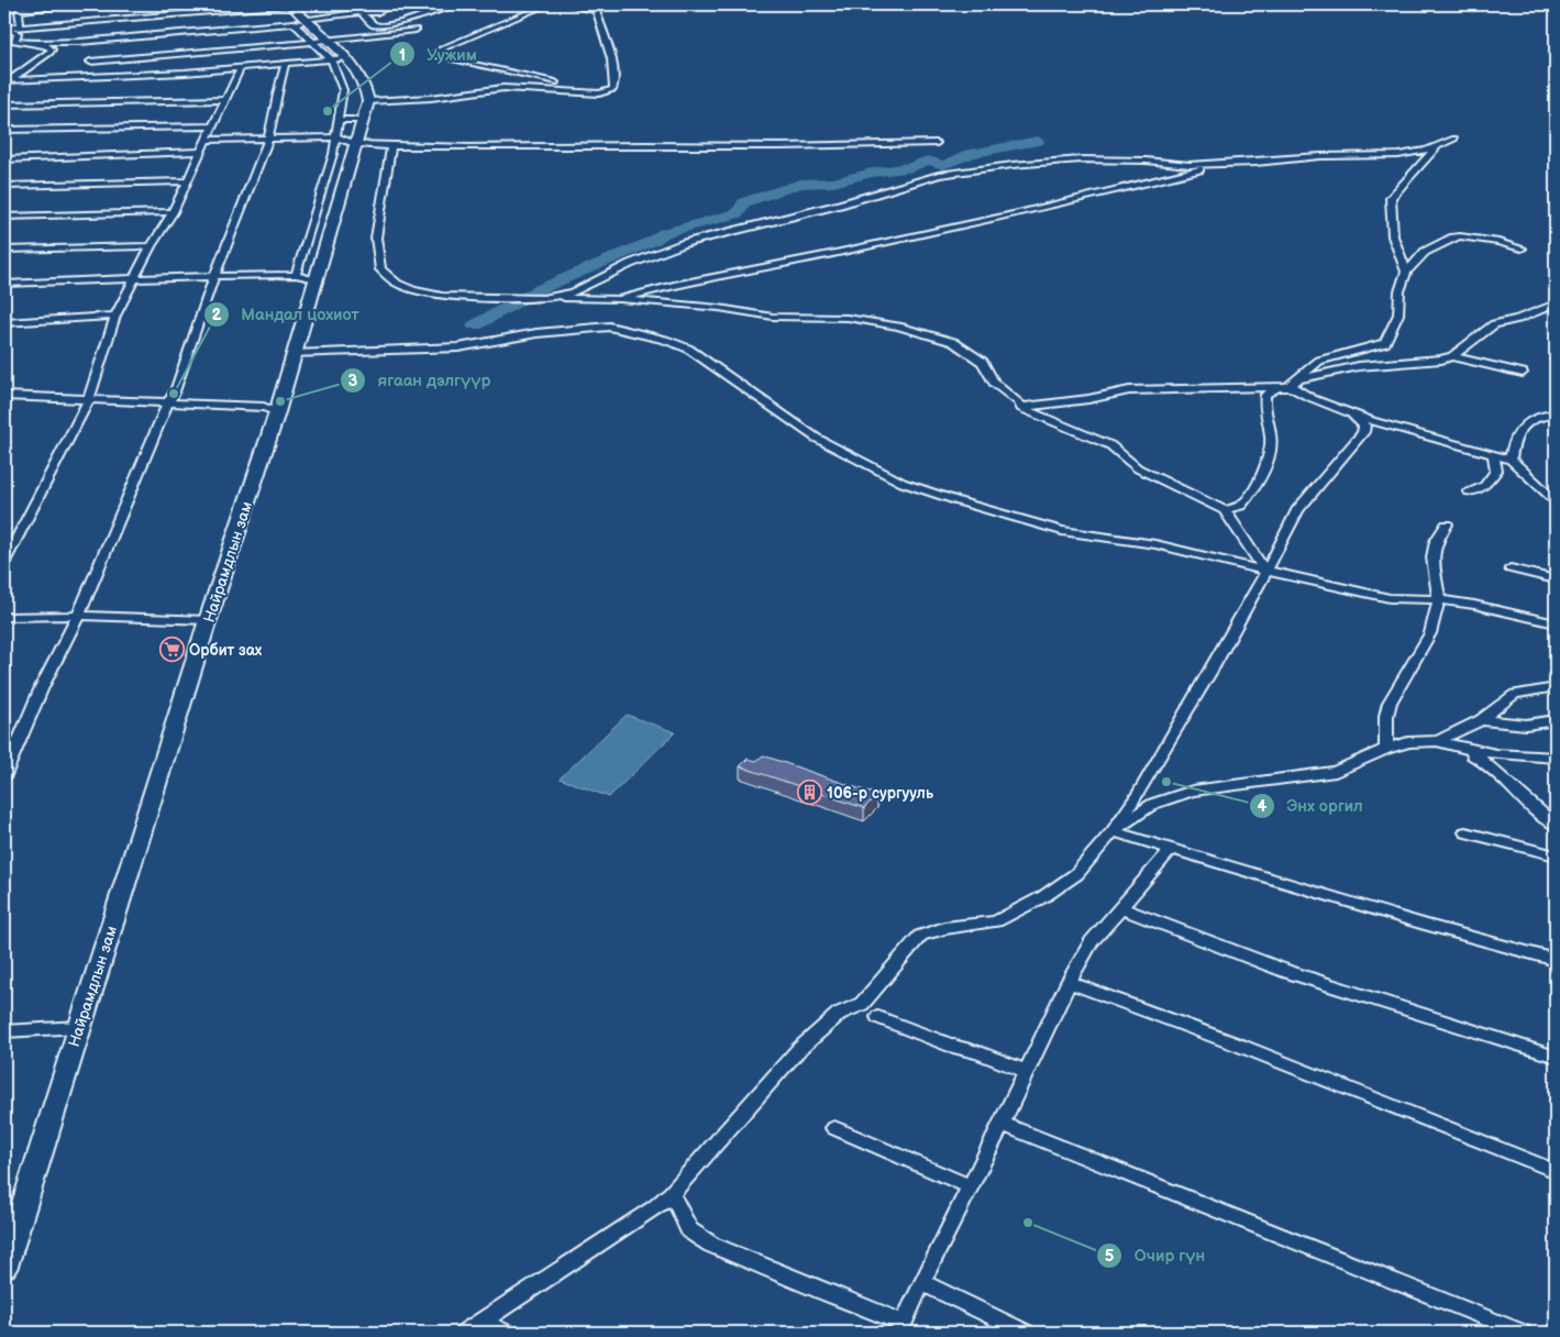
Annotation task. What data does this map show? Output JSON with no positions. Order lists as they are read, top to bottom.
{
  "streets": {
    "main road": ["Найрамдлын зам"]
  },
  "places": {
    "other": [
      "Уужим",
      "Мандал цохиот",
      "ягаан дэлгүүр",
      "Энх оргил",
      "Очир гүн"
    ],
    "supermarket": ["Орбит зах"],
    "building": ["106-р сургууль"]
  }
}
